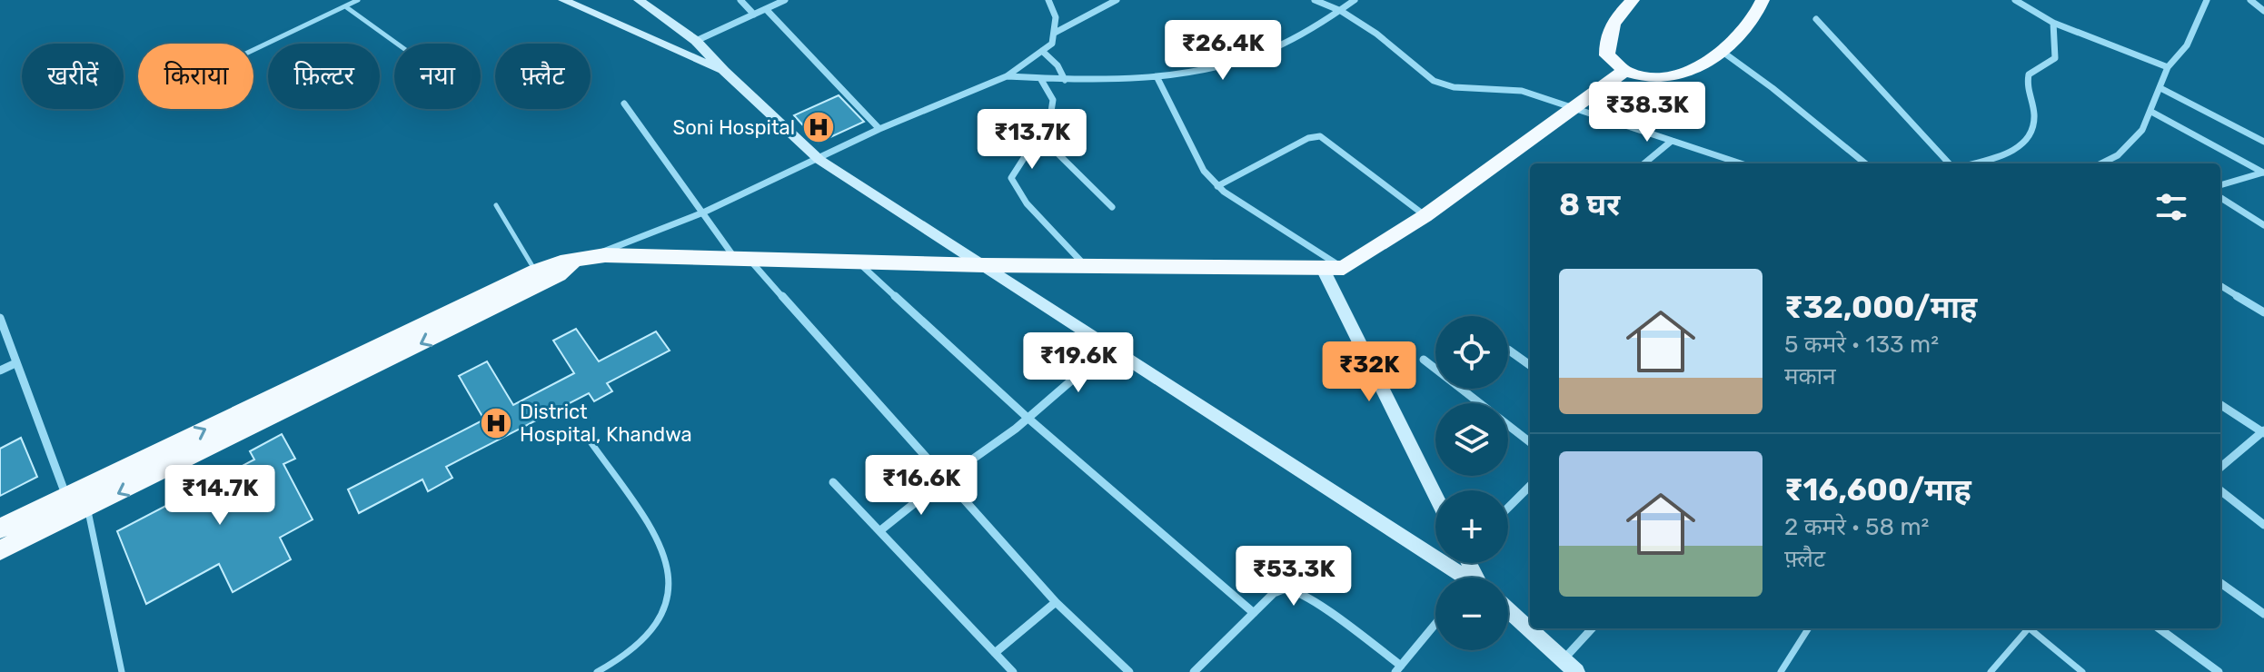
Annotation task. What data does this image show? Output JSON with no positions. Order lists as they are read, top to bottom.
{
  "places": {
    "hospital": ["Soni Hospital", "District Hospital, Khandwa"]
  },
  "page": {
    "price": [
      "₹26.4K",
      "₹38.3K",
      "₹13.7K",
      "₹19.6K",
      "₹32K",
      "₹16.6K",
      "₹14.7K",
      "₹53.3K"
    ],
    "chip": [
      "खरीदें",
      "किराया",
      "फ़िल्टर",
      "नया",
      "फ़्लैट"
    ],
    "heading": "8 घर",
    "list": [
      {
        "name": "₹32,000/माह",
        "note": "5 कमरे · 133 m² · मकान"
      },
      {
        "name": "₹16,600/माह",
        "note": "2 कमरे · 58 m² · फ़्लैट"
      }
    ],
    "map_buttons": ["+", "−"]
  }
}
